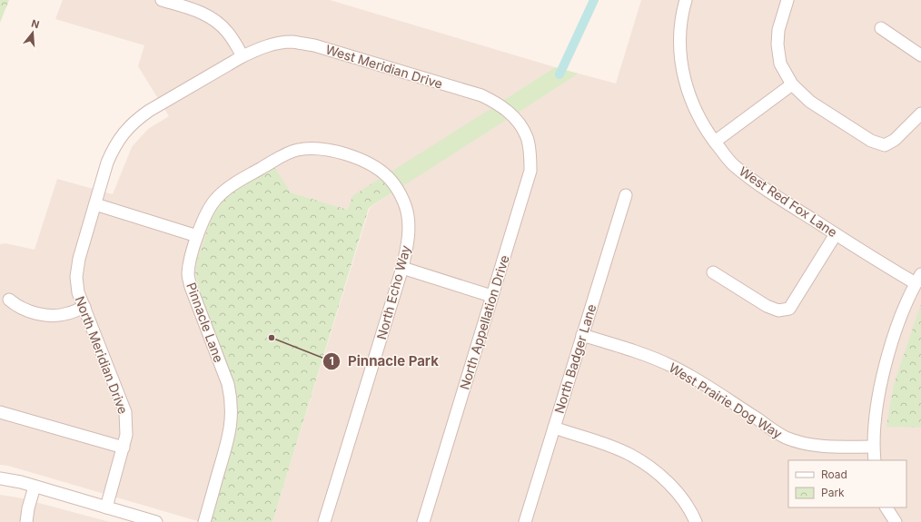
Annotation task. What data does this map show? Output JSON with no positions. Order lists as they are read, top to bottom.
{
  "streets": {
    "street": [
      "West Meridian Drive",
      "West Red Fox Lane",
      "North Echo Way",
      "Pinnacle Lane",
      "North Appellation Drive",
      "North Meridian Drive",
      "North Badger Lane",
      "West Prairie Dog Way"
    ]
  },
  "crossings": [
    ["West Meridian Drive", "North Appellation Drive"],
    ["West Meridian Drive", "North Meridian Drive"],
    ["North Echo Way", "Pinnacle Lane"],
    ["North Badger Lane", "West Prairie Dog Way"]
  ],
  "places": ["Pinnacle Park"],
  "legend": ["Road", "Park"],
  "north": "top"
}
